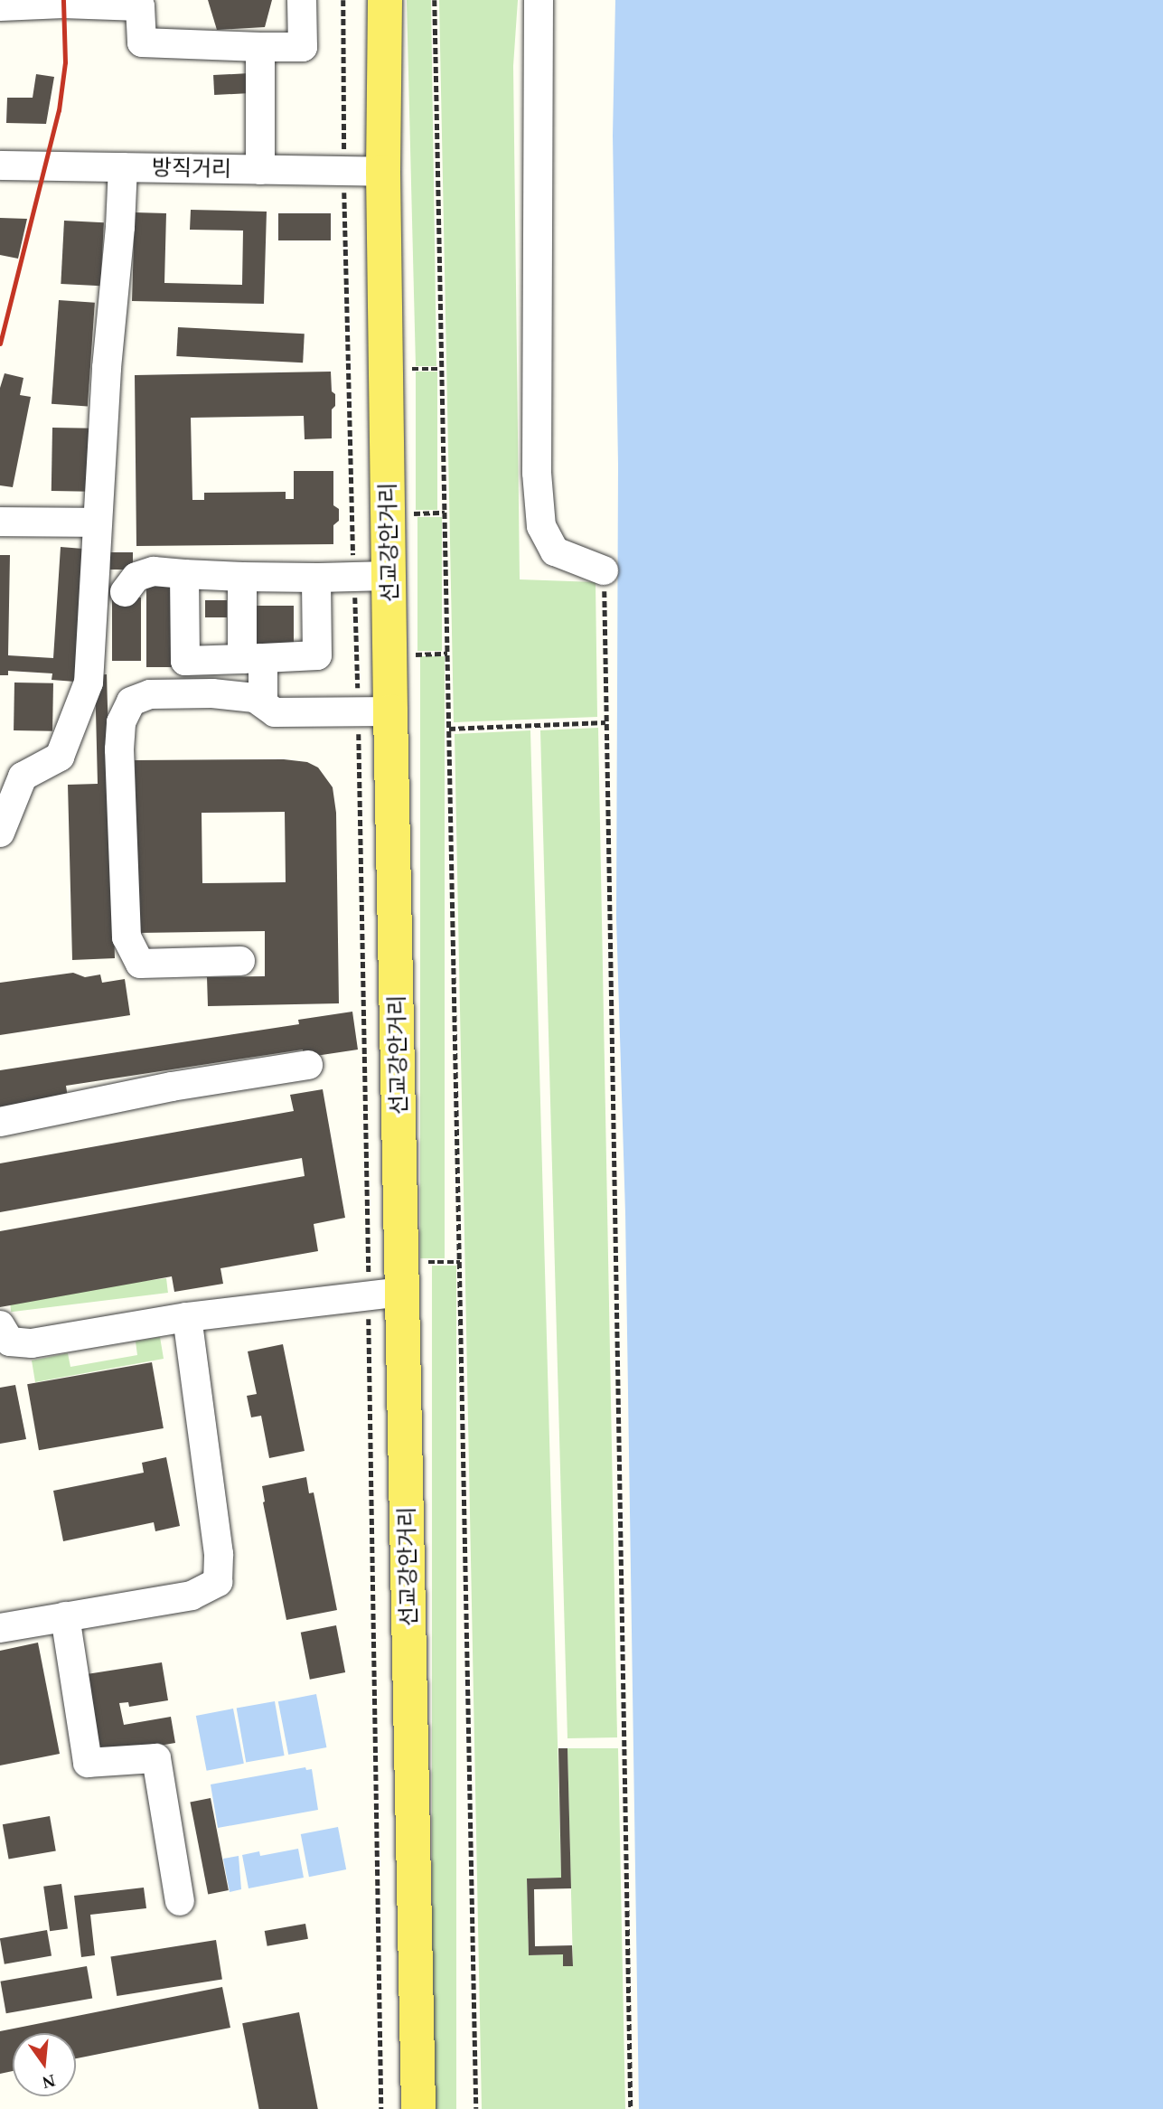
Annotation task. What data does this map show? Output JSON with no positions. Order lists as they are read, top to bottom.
{
  "streets": {
    "main road": ["선교강안거리"],
    "street": ["방직거리"]
  },
  "crossings": [
    ["방직거리", "선교강안거리"]
  ],
  "north": "bottom"
}
